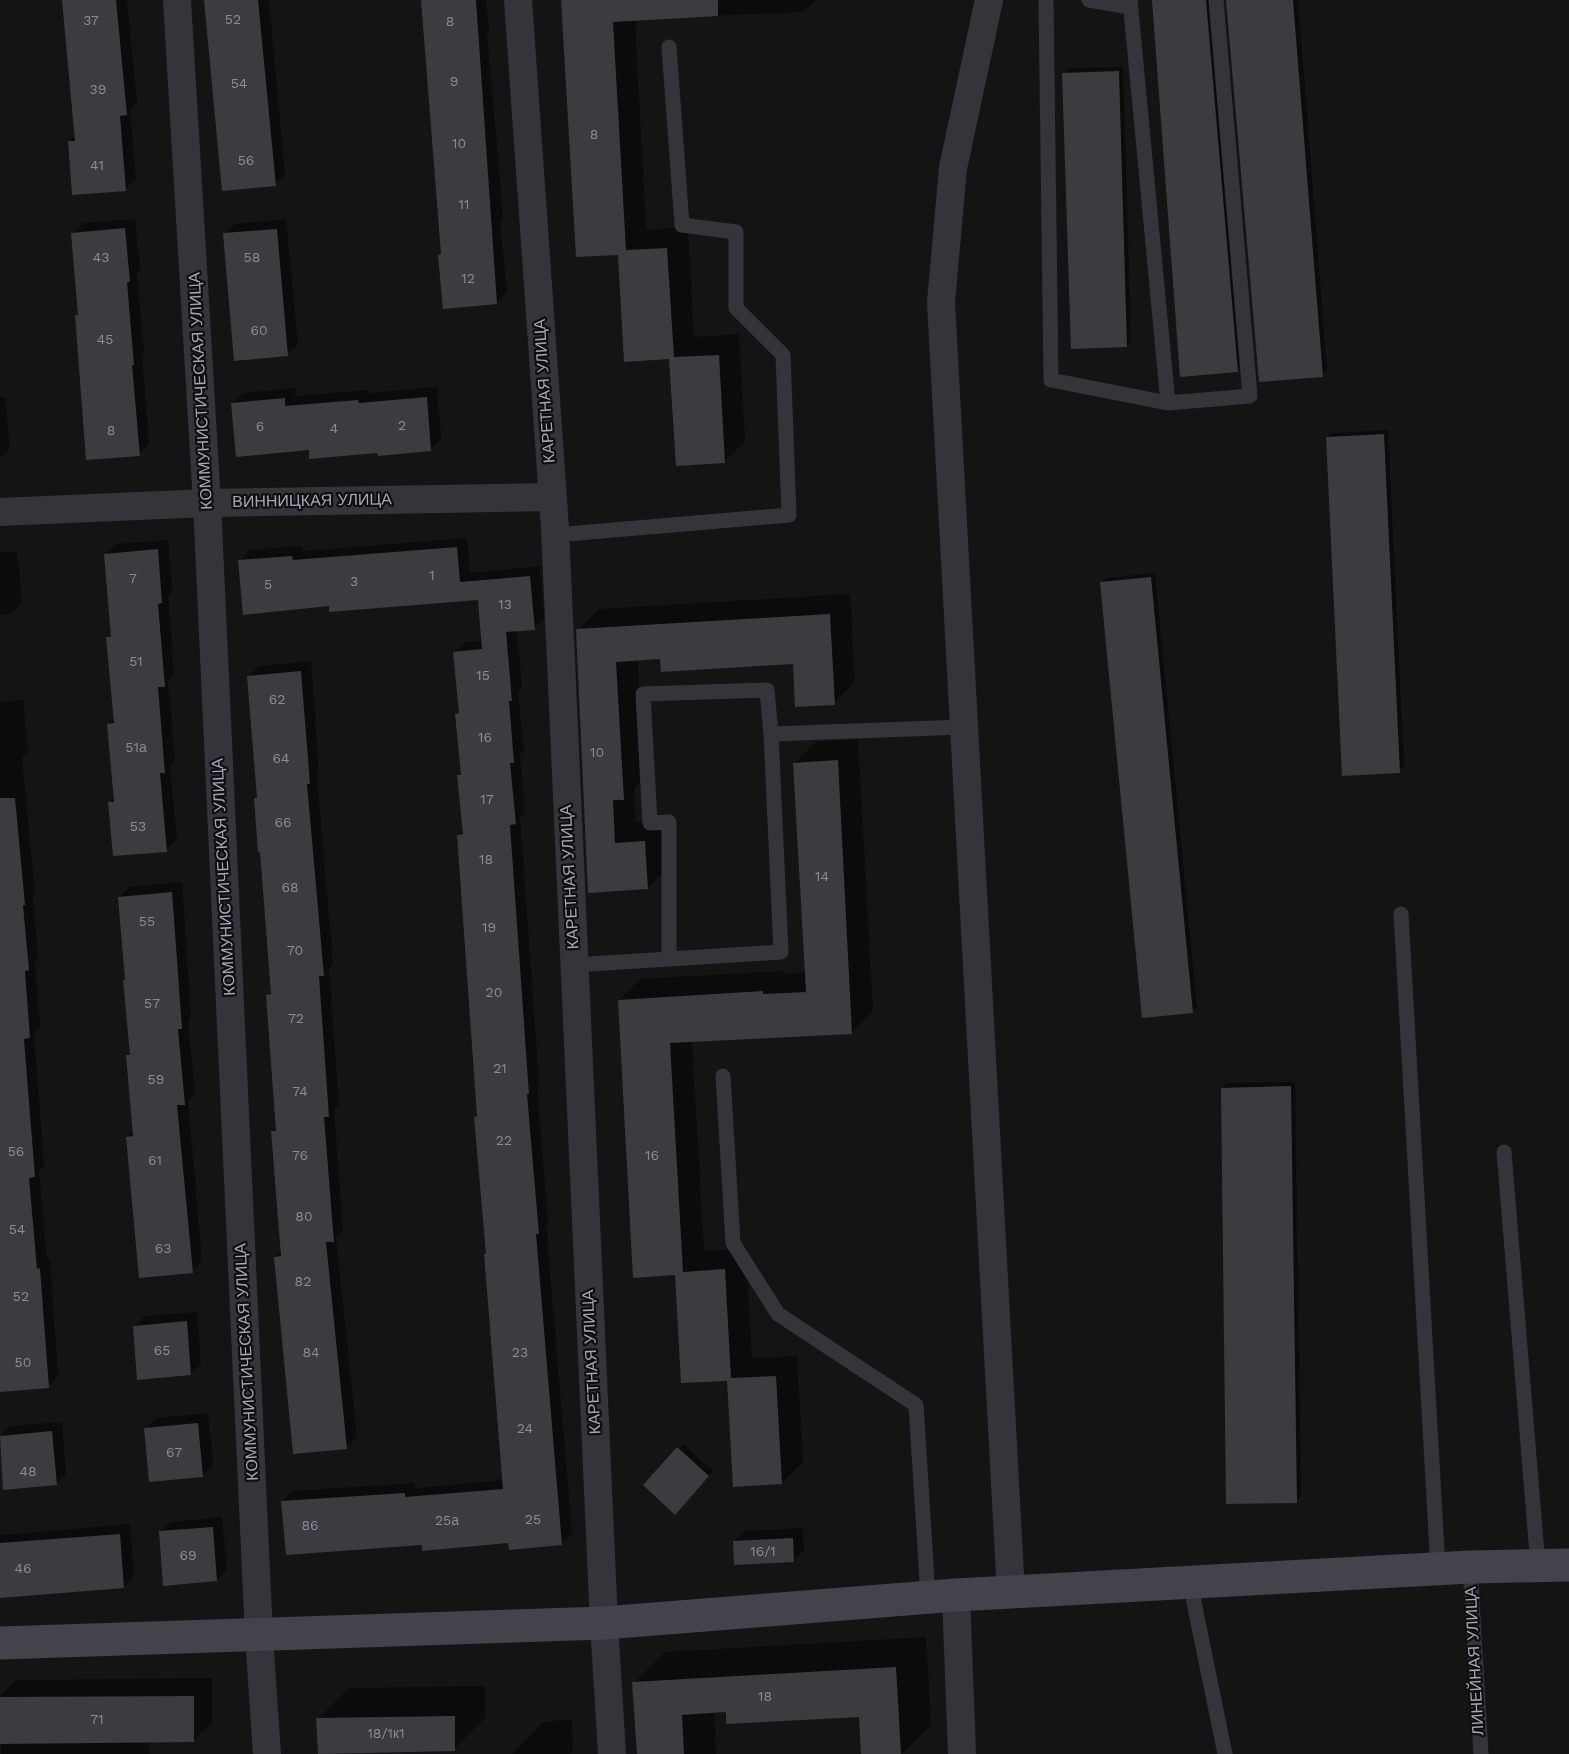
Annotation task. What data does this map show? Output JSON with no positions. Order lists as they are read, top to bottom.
{
  "streets": {
    "street": ["КОММУНИСТИЧЕСКАЯ УЛИЦА", "КАРЕТНАЯ УЛИЦА", "ВИННИЦКАЯ УЛИЦА"],
    "lane": ["ЛИНЕЙНАЯ УЛИЦА"]
  },
  "crossings": [
    ["КОММУНИСТИЧЕСКАЯ УЛИЦА", "ВИННИЦКАЯ УЛИЦА"],
    ["КАРЕТНАЯ УЛИЦА", "ВИННИЦКАЯ УЛИЦА"]
  ],
  "house_numbers": [
    "52",
    "37",
    "8",
    "9",
    "54",
    "39",
    "8",
    "10",
    "56",
    "41",
    "11",
    "43",
    "58",
    "12",
    "60",
    "45",
    "2",
    "6",
    "4",
    "8",
    "1",
    "7",
    "3",
    "5",
    "13",
    "51",
    "15",
    "62",
    "16",
    "51а",
    "10",
    "64",
    "17",
    "66",
    "53",
    "18",
    "14",
    "68",
    "55",
    "19",
    "70",
    "20",
    "57",
    "72",
    "21",
    "59",
    "74",
    "22",
    "56",
    "76",
    "16",
    "61",
    "80",
    "54",
    "63",
    "82",
    "52",
    "65",
    "84",
    "23",
    "50",
    "24",
    "67",
    "48",
    "25",
    "25а",
    "86",
    "16/1",
    "69",
    "46",
    "18",
    "71",
    "18/1к1"
  ]
}
